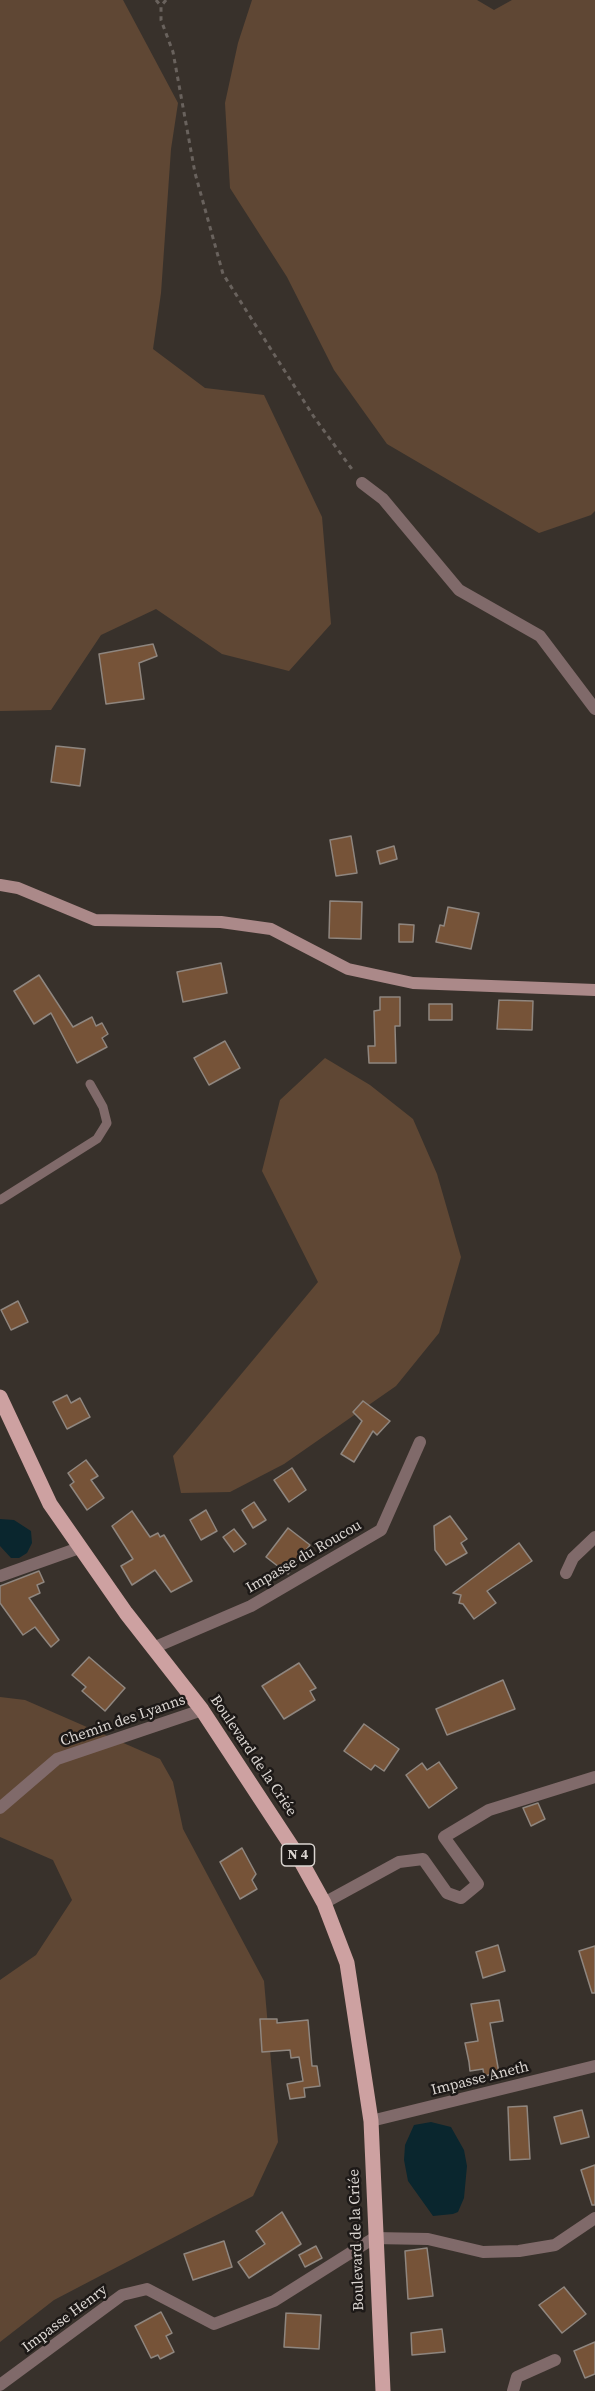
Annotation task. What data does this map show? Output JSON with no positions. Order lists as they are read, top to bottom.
{
  "streets": {
    "main road": ["Boulevard de la Criée", "N 4"],
    "street": [
      "Impasse du Roucou",
      "Chemin des Lyanns",
      "Impasse Aneth",
      "Impasse Henry"
    ]
  },
  "crossings": [
    ["Impasse du Roucou", "Boulevard de la Criée"],
    ["Chemin des Lyanns", "Boulevard de la Criée"],
    ["Boulevard de la Criée", "Impasse Aneth"],
    ["Boulevard de la Criée", "Impasse Henry"]
  ]
}
